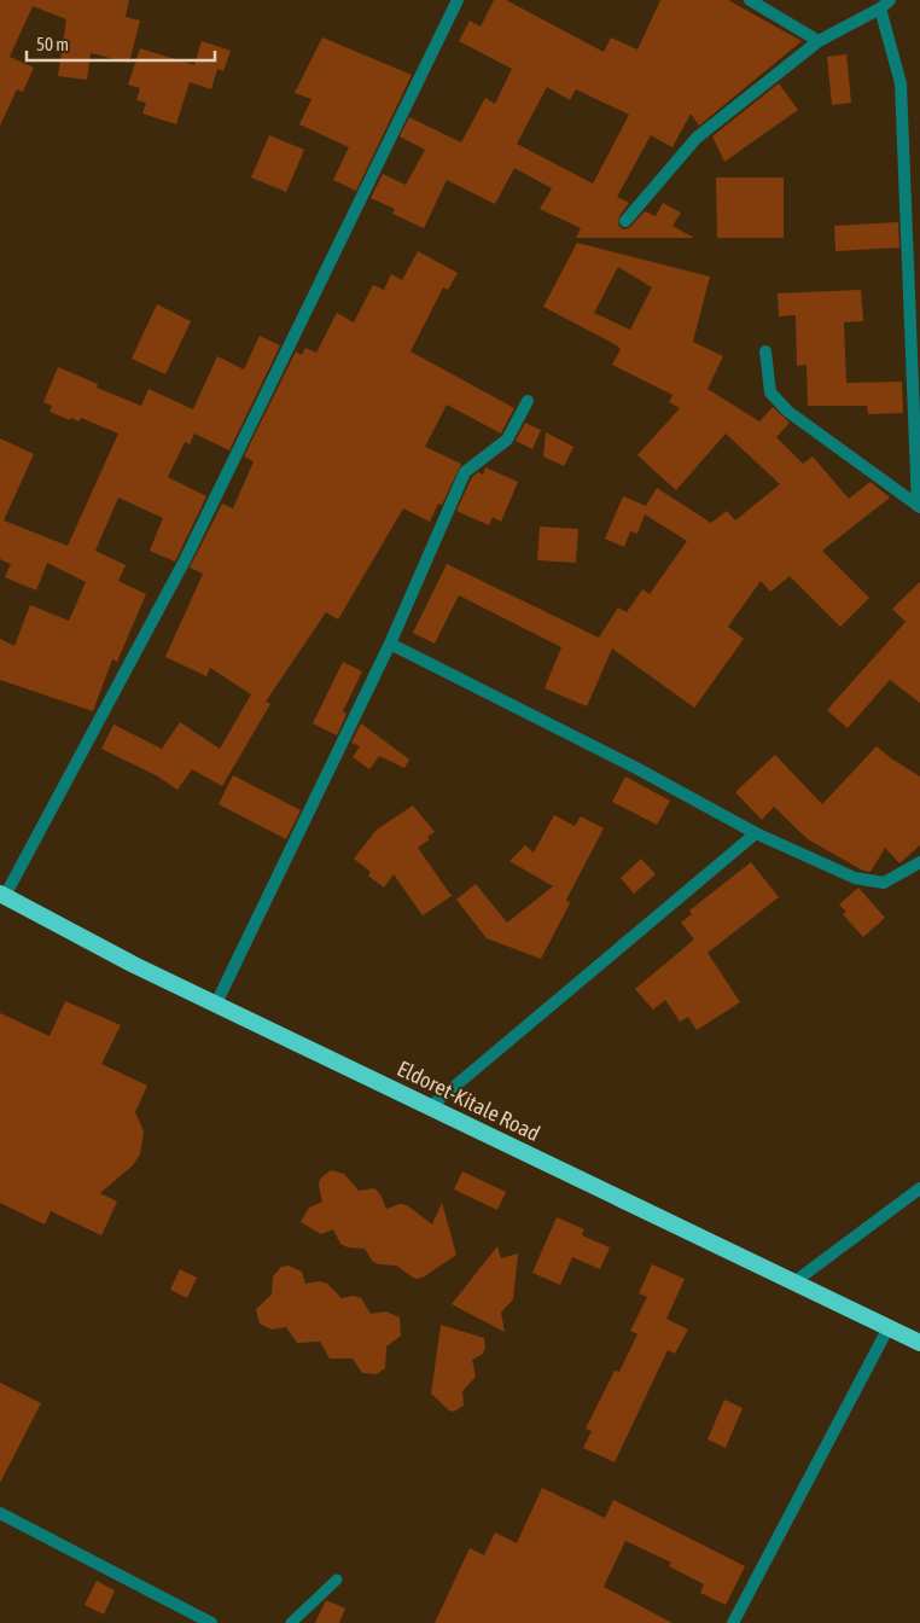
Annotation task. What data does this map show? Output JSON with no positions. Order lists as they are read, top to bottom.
{
  "streets": {
    "highway": ["Eldoret-Kitale Road"]
  },
  "scale_bar": "50 m"
}
